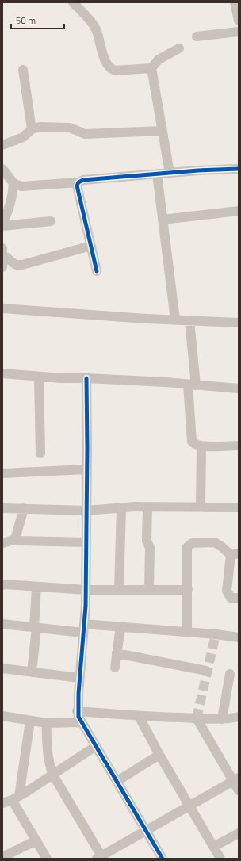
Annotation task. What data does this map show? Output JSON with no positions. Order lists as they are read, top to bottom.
{
  "scale_bar": "50 m"
}
